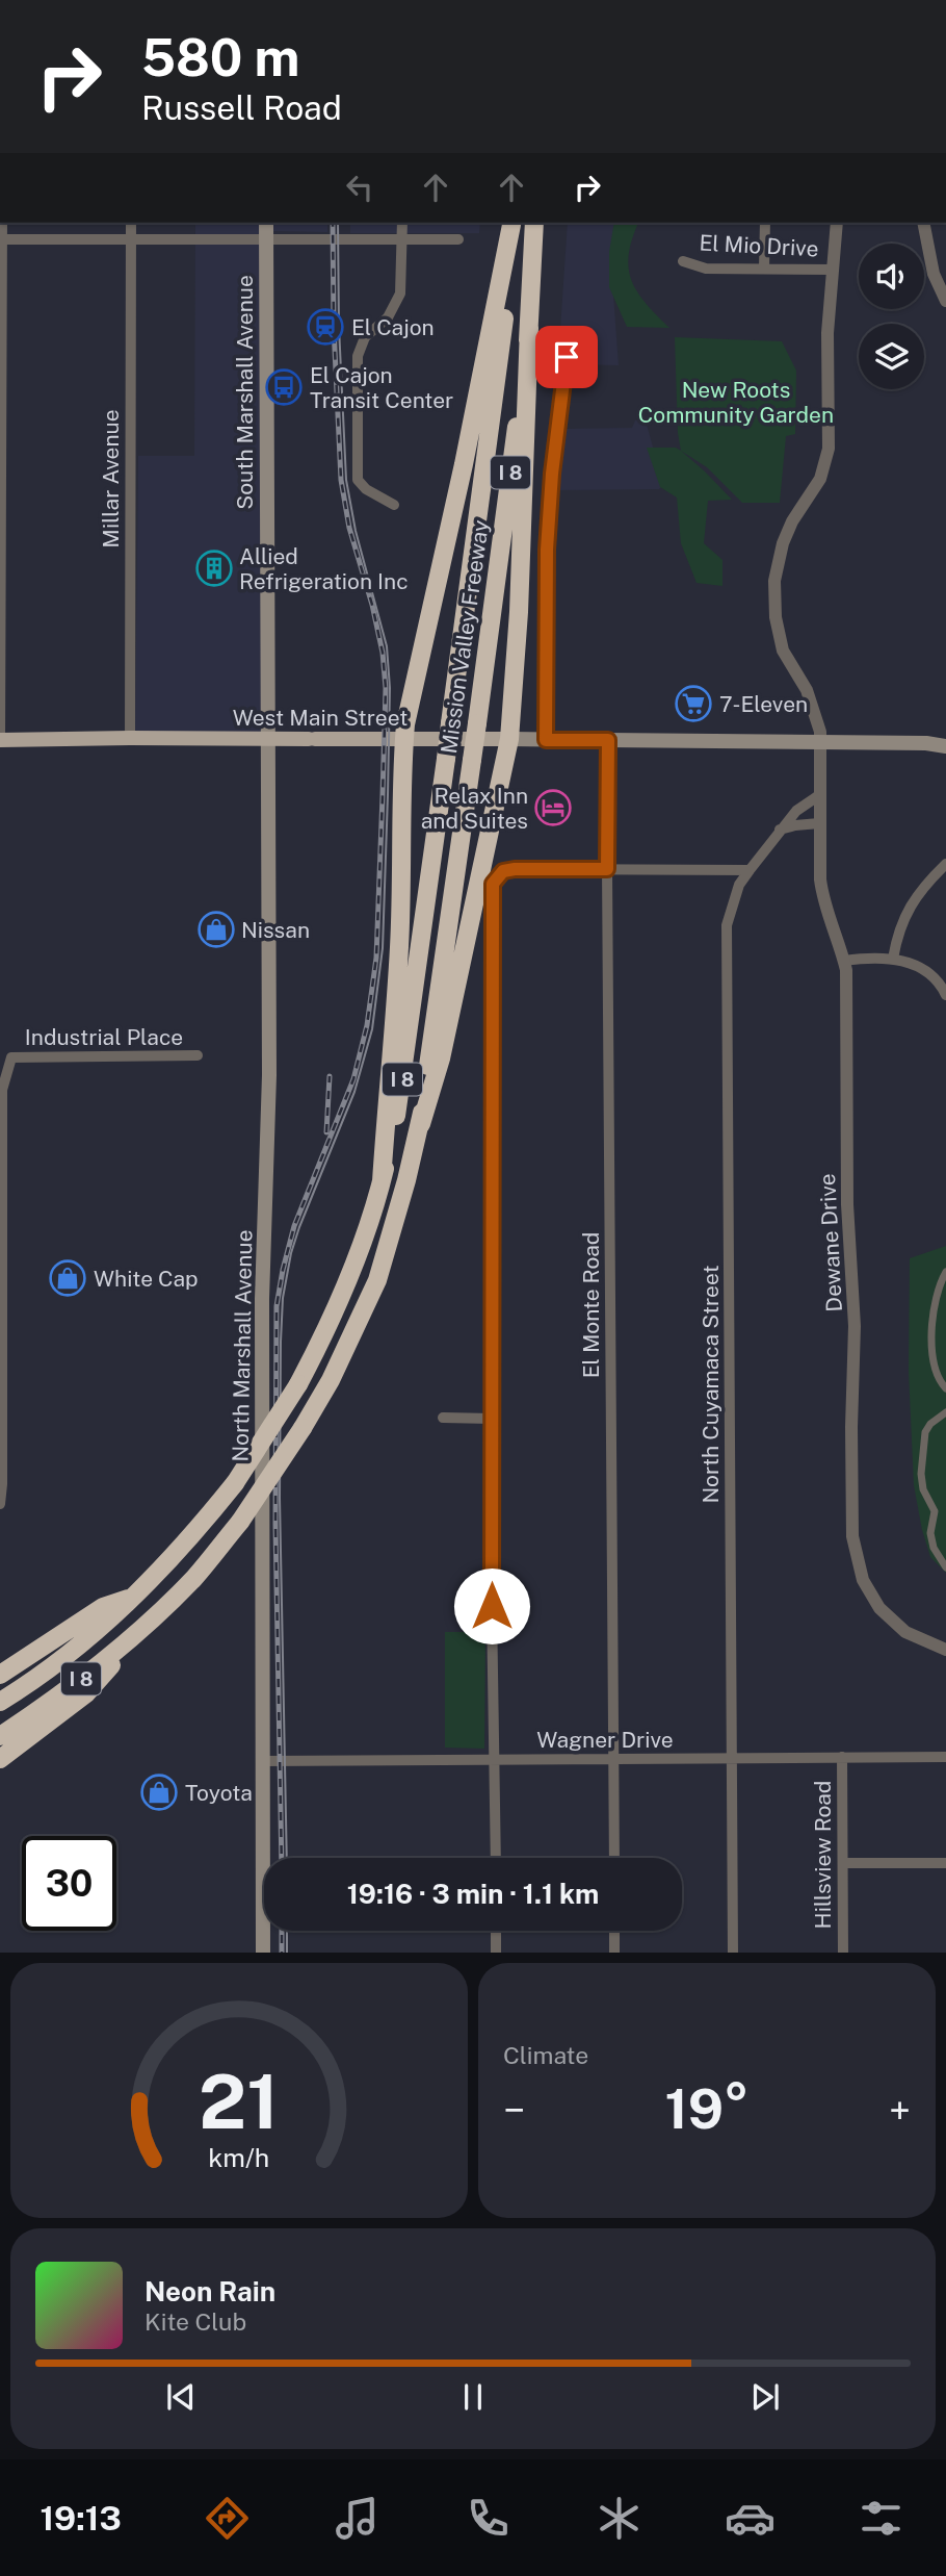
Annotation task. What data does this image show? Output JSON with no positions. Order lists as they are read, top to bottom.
{
  "streets": {
    "highway": ["I 8", "Mission Valley Freeway"],
    "main road": ["South Marshall Avenue", "West Main Street", "North Marshall Avenue"],
    "street": [
      "El Mio Drive",
      "Millar Avenue",
      "Industrial Place",
      "Dewane Drive",
      "El Monte Road",
      "North Cuyamaca Street",
      "Wagner Drive",
      "Hillsview Road"
    ]
  },
  "crossings": [
    ["South Marshall Avenue", "West Main Street"],
    ["South Marshall Avenue", "North Marshall Avenue"],
    ["Millar Avenue", "West Main Street"],
    ["West Main Street", "El Monte Road"],
    ["West Main Street", "North Marshall Avenue"],
    ["Dewane Drive", "North Cuyamaca Street"],
    ["El Monte Road", "Wagner Drive"],
    ["North Marshall Avenue", "Wagner Drive"],
    ["North Cuyamaca Street", "Wagner Drive"],
    ["Wagner Drive", "Hillsview Road"]
  ],
  "parks": ["New Roots Community Garden"],
  "places": {
    "station": ["El Cajon"],
    "bus stop": ["El Cajon Transit Center"],
    "building": ["Allied Refrigeration Inc"],
    "supermarket": ["7-Eleven"],
    "hotel": ["Relax Inn and Suites"],
    "shop": ["Nissan", "White Cap", "Toyota"]
  },
  "page": {
    "turn": ["580 m", "Russell Road"],
    "limit": "30",
    "trip": "19:16 · 3 min · 1.1 km",
    "tile": "Climate",
    "heat": ["−", "19°", "+"],
    "song": ["Neon Rain", "Kite Club"],
    "tabs": "19:13",
    "gauge": ["21", "km/h"]
  }
}
